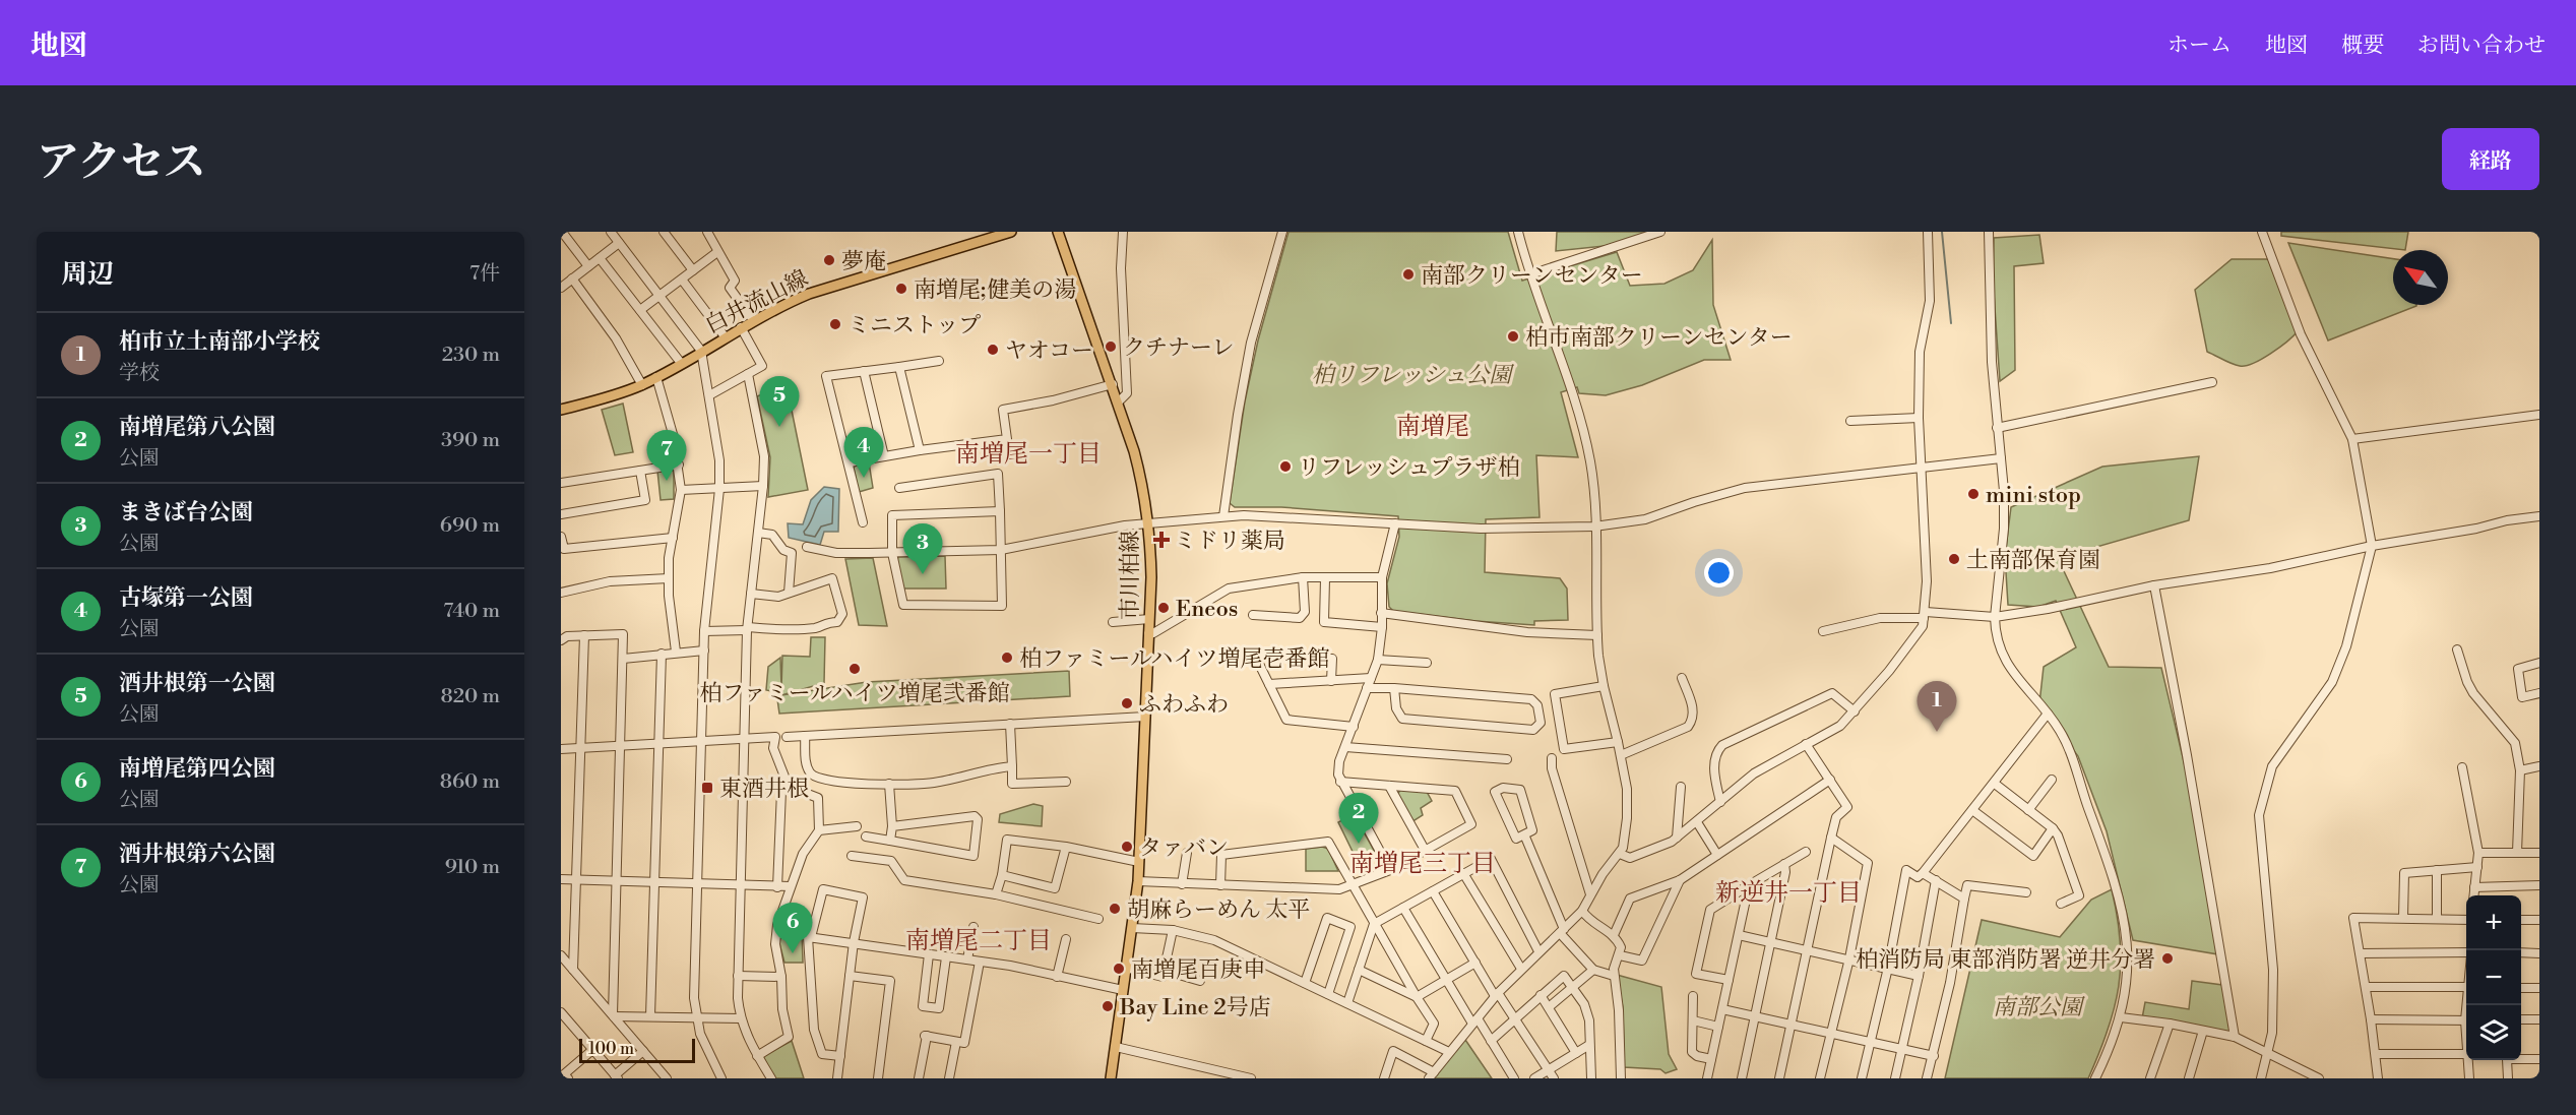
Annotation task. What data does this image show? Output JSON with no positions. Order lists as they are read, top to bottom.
{
  "streets": {
    "main road": ["白井流山線", "市川柏線"]
  },
  "districts": [
    "南増尾",
    "南増尾一丁目",
    "南増尾三丁目",
    "新逆井一丁目",
    "南増尾二丁目"
  ],
  "parks": ["柏リフレッシュ公園", "南部公園"],
  "places": {
    "other": [
      "夢庵",
      "南部クリーンセンター",
      "南増尾;健美の湯",
      "ミニストップ",
      "柏市南部クリーンセンター",
      "クチナーレ",
      "ヤオコー",
      "リフレッシュプラザ柏",
      "mini stop",
      "土南部保育園",
      "Eneos",
      "柏ファミールハイツ増尾壱番館",
      "柏ファミールハイツ増尾弐番館",
      "ふわふわ",
      "タァバン",
      "胡麻らーめん 太平",
      "柏消防局 東部消防署 逆井分署",
      "南増尾百庚申",
      "Bay Line 2号店"
    ],
    "health": ["ミドリ薬局"],
    "transit": ["東酒井根"]
  },
  "scale_bar": "100 m",
  "north": "top left",
  "page": {
    "header": "地図",
    "nav": [
      "ホーム",
      "地図",
      "概要",
      "お問い合わせ"
    ],
    "title": "アクセス",
    "buttons": "経路",
    "heading": ["周辺", "7件"],
    "list": [
      {
        "mark": "1",
        "name": "柏市立土南部小学校",
        "note": "学校",
        "value": "230 m"
      },
      {
        "mark": "2",
        "name": "南増尾第八公園",
        "note": "公園",
        "value": "390 m"
      },
      {
        "mark": "3",
        "name": "まきば台公園",
        "note": "公園",
        "value": "690 m"
      },
      {
        "mark": "4",
        "name": "古塚第一公園",
        "note": "公園",
        "value": "740 m"
      },
      {
        "mark": "5",
        "name": "酒井根第一公園",
        "note": "公園",
        "value": "820 m"
      },
      {
        "mark": "6",
        "name": "南増尾第四公園",
        "note": "公園",
        "value": "860 m"
      },
      {
        "mark": "7",
        "name": "酒井根第六公園",
        "note": "公園",
        "value": "910 m"
      }
    ],
    "pins": [
      "5",
      "4",
      "7",
      "3",
      "1",
      "2",
      "6"
    ],
    "map_buttons": ["+", "−"],
    "scale": "100 m"
  }
}
